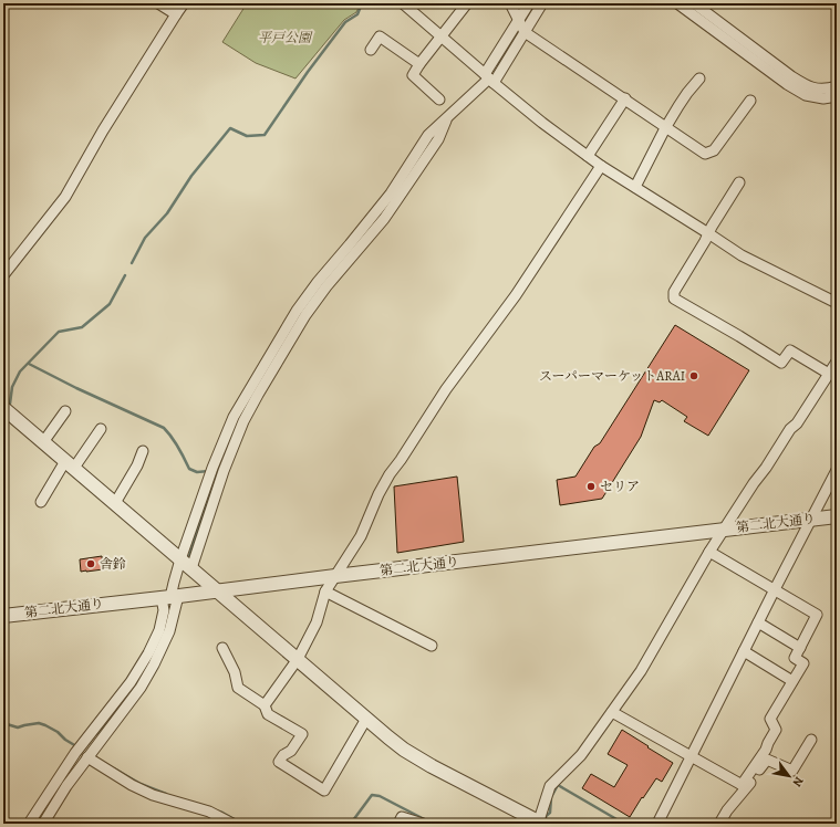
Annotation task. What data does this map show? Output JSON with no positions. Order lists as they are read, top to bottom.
{
  "streets": {
    "street": ["第二北大通り"]
  },
  "parks": ["平戸公園"],
  "places": ["スーパーマーケットARAI", "セリア", "舎鈴"],
  "north": "bottom right"
}
